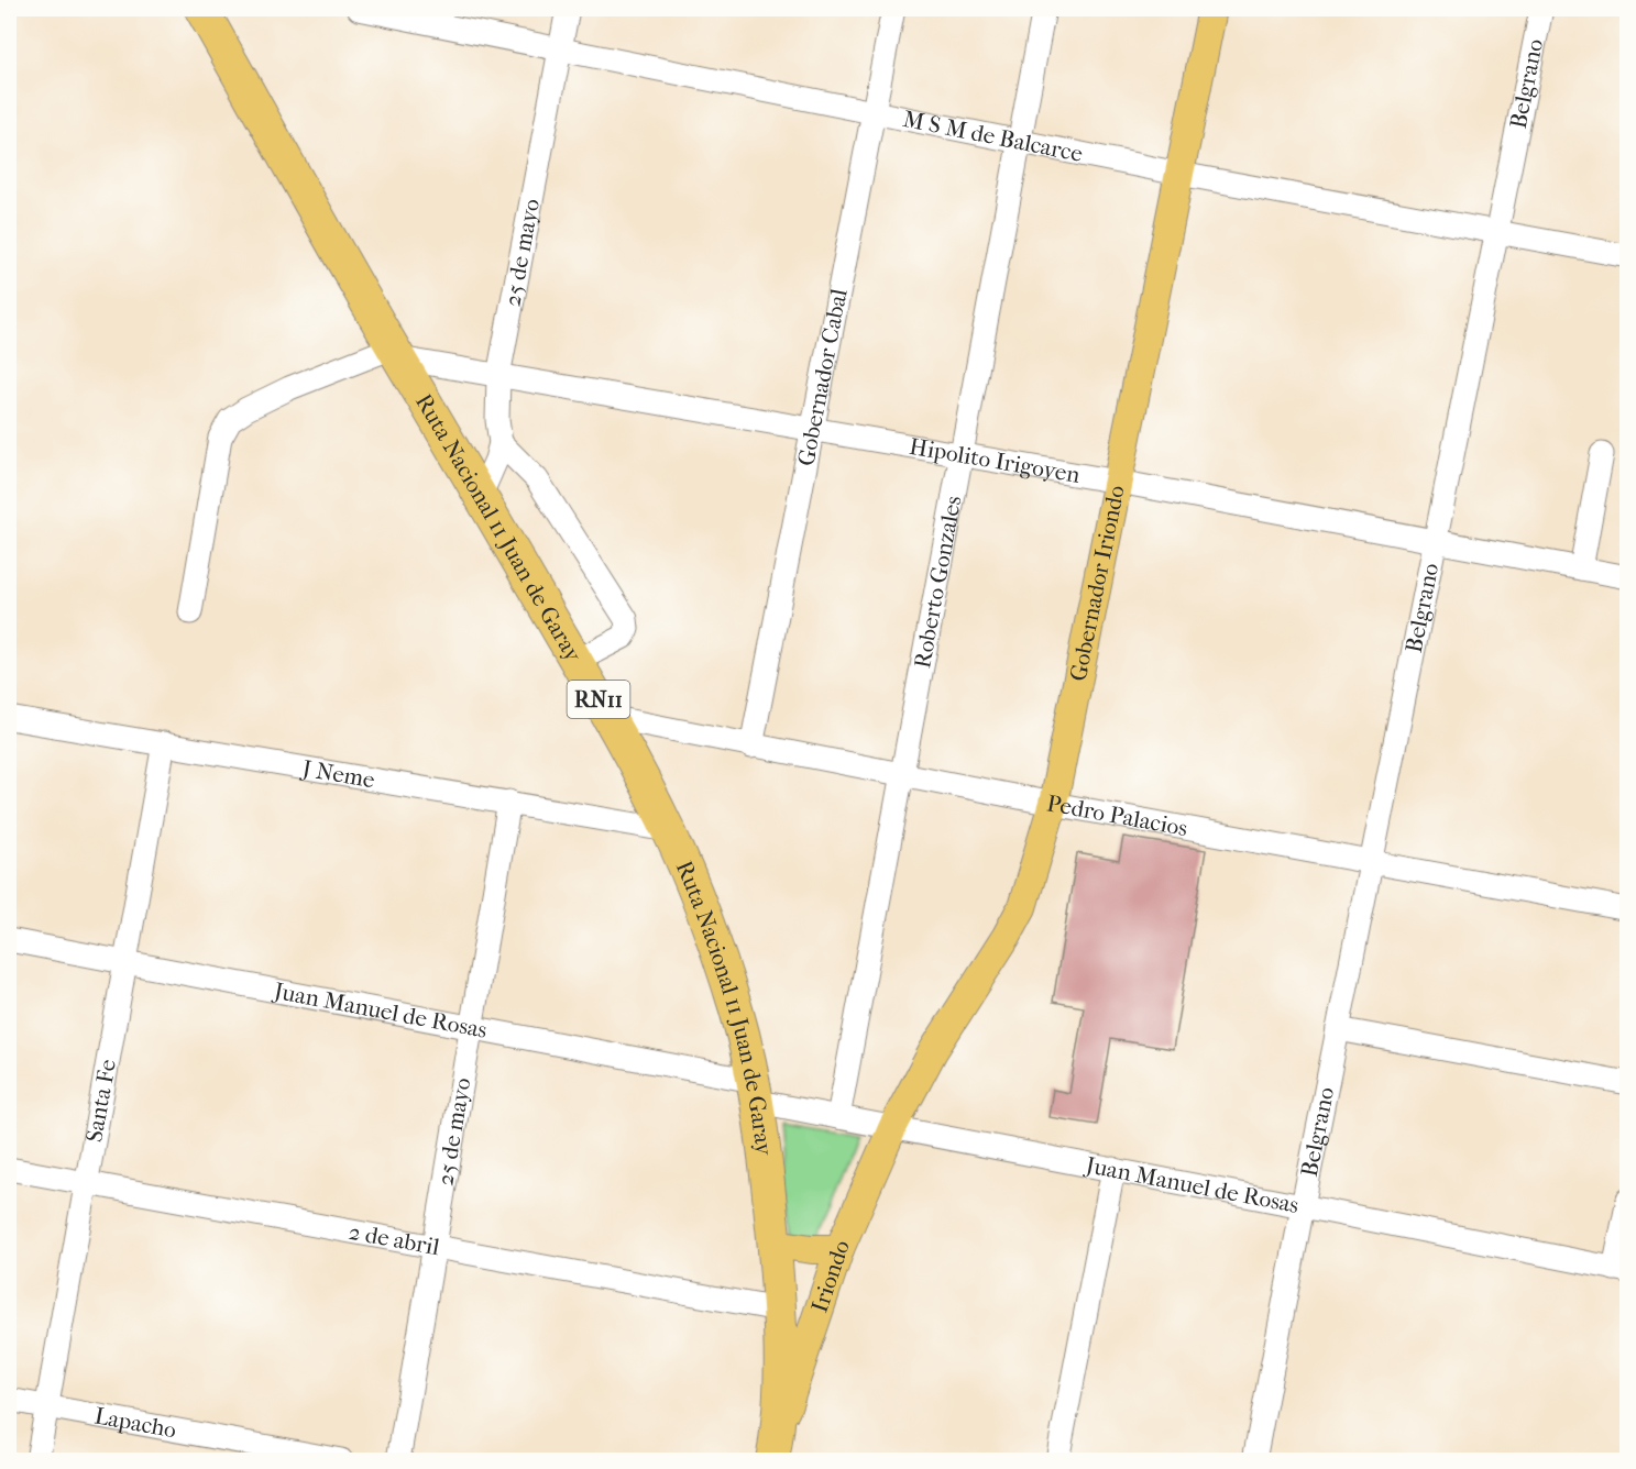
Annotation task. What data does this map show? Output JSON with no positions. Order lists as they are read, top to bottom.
{
  "streets": {
    "highway": ["Ruta Nacional 11 Juan de Garay", "RN11"],
    "main road": ["Gobernador Iriondo", "Iriondo"],
    "street": [
      "Belgrano",
      "M S M de Balcarce",
      "25 de mayo",
      "Gobernador Cabal",
      "Hipolito Irigoyen",
      "Roberto Gonzales",
      "J Neme",
      "Pedro Palacios",
      "Juan Manuel de Rosas",
      "Santa Fe",
      "2 de abril",
      "Lapacho"
    ]
  },
  "crossings": [
    ["Belgrano", "M S M de Balcarce"],
    ["Belgrano", "Hipolito Irigoyen"],
    ["Belgrano", "Pedro Palacios"],
    ["Belgrano", "Juan Manuel de Rosas"],
    ["M S M de Balcarce", "25 de mayo"],
    ["M S M de Balcarce", "Gobernador Cabal"],
    ["M S M de Balcarce", "Roberto Gonzales"],
    ["M S M de Balcarce", "Gobernador Iriondo"],
    ["25 de mayo", "Hipolito Irigoyen"],
    ["25 de mayo", "Ruta Nacional 11 Juan de Garay"],
    ["25 de mayo", "J Neme"],
    ["25 de mayo", "Juan Manuel de Rosas"],
    ["25 de mayo", "2 de abril"],
    ["Gobernador Cabal", "Hipolito Irigoyen"],
    ["Gobernador Cabal", "Pedro Palacios"],
    ["Hipolito Irigoyen", "Ruta Nacional 11 Juan de Garay"],
    ["Hipolito Irigoyen", "Roberto Gonzales"],
    ["Hipolito Irigoyen", "Gobernador Iriondo"],
    ["Ruta Nacional 11 Juan de Garay", "J Neme"],
    ["Ruta Nacional 11 Juan de Garay", "Pedro Palacios"],
    ["Ruta Nacional 11 Juan de Garay", "Juan Manuel de Rosas"],
    ["Ruta Nacional 11 Juan de Garay", "2 de abril"],
    ["Ruta Nacional 11 Juan de Garay", "Iriondo"],
    ["Roberto Gonzales", "Pedro Palacios"],
    ["Roberto Gonzales", "Juan Manuel de Rosas"],
    ["Gobernador Iriondo", "Pedro Palacios"],
    ["Gobernador Iriondo", "Juan Manuel de Rosas"],
    ["Gobernador Iriondo", "Iriondo"],
    ["J Neme", "Santa Fe"],
    ["Juan Manuel de Rosas", "Santa Fe"],
    ["Juan Manuel de Rosas", "Iriondo"],
    ["Santa Fe", "2 de abril"],
    ["Santa Fe", "Lapacho"]
  ]
}
